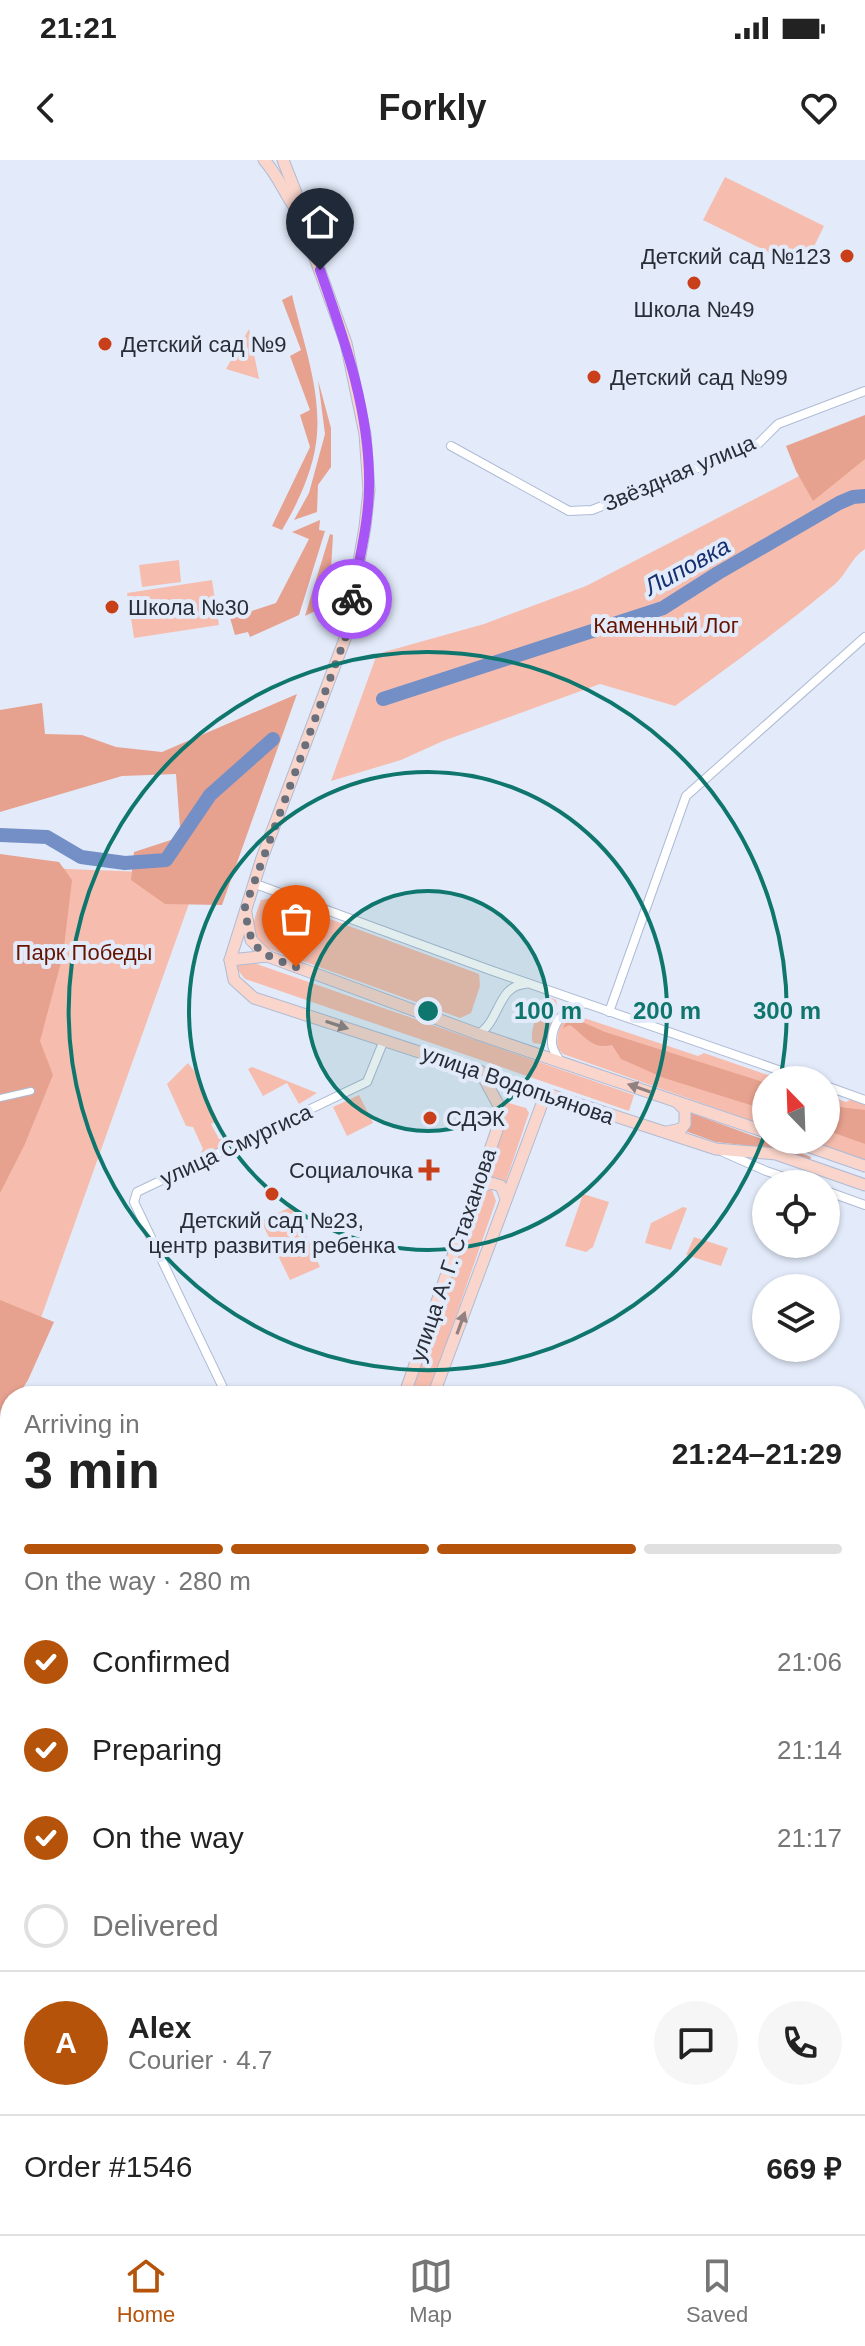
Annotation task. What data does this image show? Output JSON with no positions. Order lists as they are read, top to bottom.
{
  "streets": {
    "main road": ["улица Водопьянова", "улица А. Г. Стаханова"],
    "street": ["Звёздная улица", "улица Смургиса"]
  },
  "crossings": [
    ["улица Водопьянова", "улица Смургиса"],
    ["улица Водопьянова", "улица А. Г. Стаханова"]
  ],
  "water": ["Липовка"],
  "parks": ["Каменный Лог", "Парк Победы"],
  "places": {
    "other": [
      "Детский сад №123",
      "Школа №49",
      "Детский сад №9",
      "Детский сад №99",
      "Школа №30",
      "СДЭК",
      "Детский сад №23, центр развития ребенка"
    ],
    "health": ["Социалочка"]
  },
  "north": "top left",
  "page": {
    "status": "21:21",
    "header": "Forkly",
    "heading": ["3 min", "Arriving in", "21:24–21:29"],
    "panel": [
      "Alex",
      "Courier · 4.7",
      "Order #1546",
      "669 ₽"
    ],
    "bar": "On the way · 280 m",
    "list": [
      ["Confirmed", "21:06"],
      ["Preparing", "21:14"],
      ["On the way", "21:17"],
      "Delivered"
    ],
    "round": "A",
    "tabs": ["Home", "Map", "Saved"]
  },
  "rings": ["100 m", "200 m", "300 m"]
}
